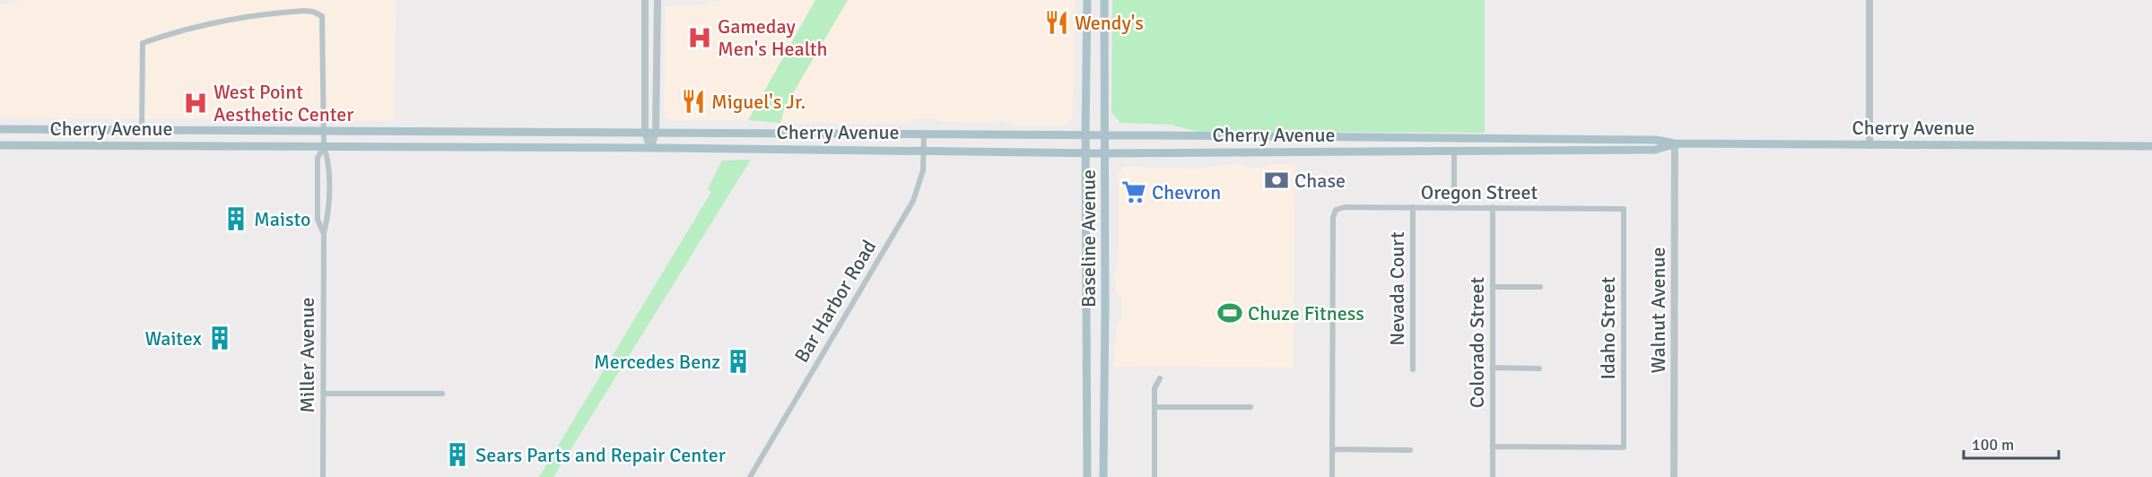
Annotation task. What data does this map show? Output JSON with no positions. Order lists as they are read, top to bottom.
{
  "streets": {
    "main road": ["Cherry Avenue", "Baseline Avenue"],
    "street": [
      "Oregon Street",
      "Nevada Court",
      "Bar Harbor Road",
      "Walnut Avenue",
      "Idaho Street",
      "Colorado Street",
      "Miller Avenue"
    ]
  },
  "crossings": [
    ["Cherry Avenue", "Baseline Avenue"],
    ["Cherry Avenue", "Bar Harbor Road"],
    ["Cherry Avenue", "Walnut Avenue"],
    ["Cherry Avenue", "Miller Avenue"],
    ["Oregon Street", "Nevada Court"],
    ["Oregon Street", "Idaho Street"],
    ["Oregon Street", "Colorado Street"],
    ["Idaho Street", "Colorado Street"]
  ],
  "places": {
    "restaurant": ["Wendy's", "Miguel's Jr."],
    "hospital": ["Gameday Men's Health", "West Point Aesthetic Center"],
    "bank": ["Chase"],
    "supermarket": ["Chevron"],
    "building": [
      "Maisto",
      "Waitex",
      "Mercedes Benz",
      "Sears Parts and Repair Center"
    ],
    "sports": ["Chuze Fitness"]
  },
  "scale_bar": "100 m"
}
